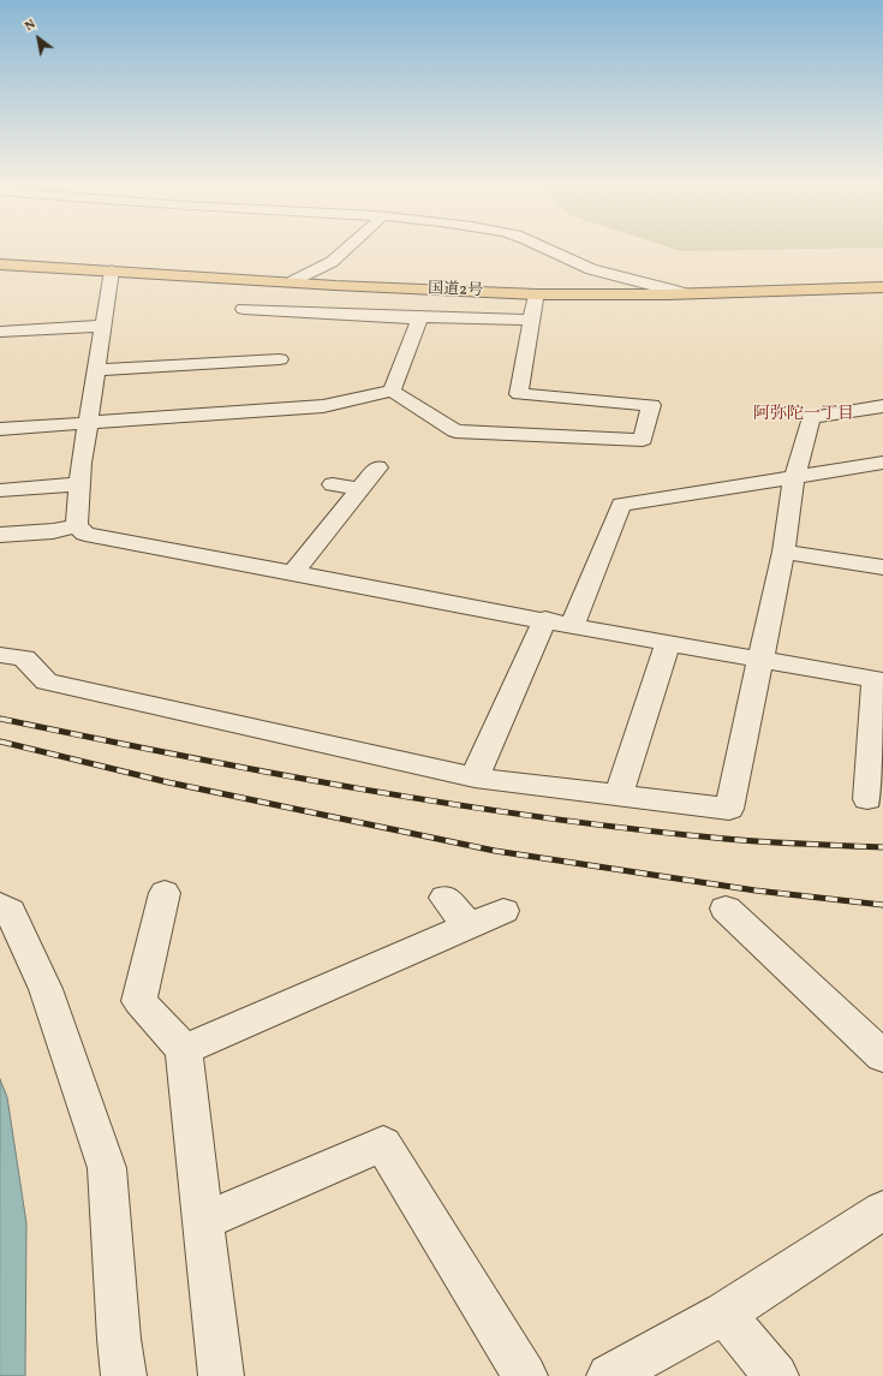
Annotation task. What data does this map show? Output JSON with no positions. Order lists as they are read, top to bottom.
{
  "streets": {
    "highway": ["国道2号"]
  },
  "districts": ["阿弥陀一丁目"],
  "north": "top left"
}
